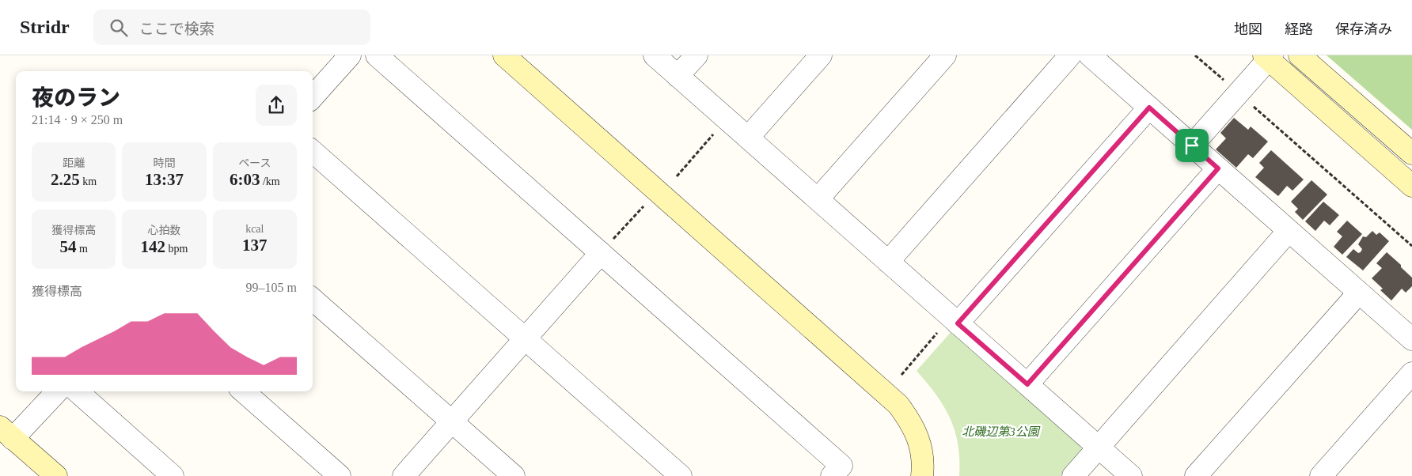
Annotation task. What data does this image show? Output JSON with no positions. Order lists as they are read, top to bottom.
{
  "parks": ["北磯辺第3公園"],
  "page": {
    "header": "Stridr",
    "search": "ここで検索",
    "nav": ["地図", "経路", "保存済み"],
    "heading": ["夜のラン", "21:14 · 9 × 250 m"],
    "stats": [
      ["距離", "2.25 km"],
      ["時間", "13:37"],
      ["ペース", "6:03 /km"],
      ["獲得標高", "54 m"],
      ["心拍数", "142 bpm"],
      ["kcal", "137"]
    ],
    "chart": ["獲得標高", "99–105 m"]
  }
}
